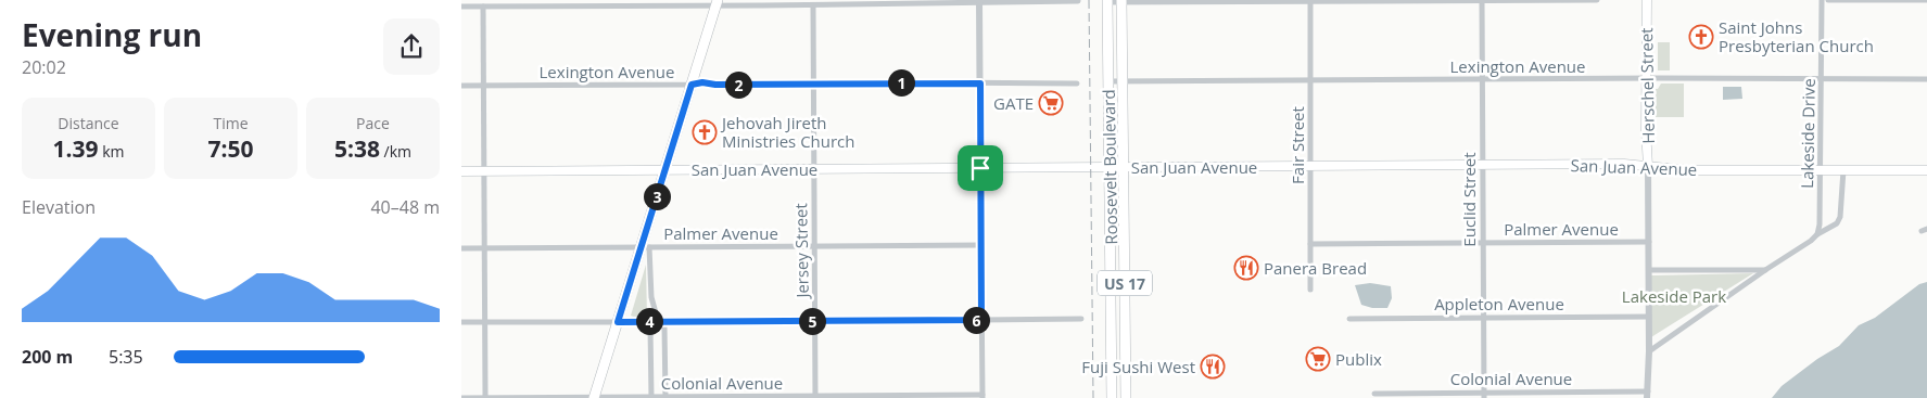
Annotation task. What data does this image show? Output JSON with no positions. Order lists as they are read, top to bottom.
{
  "streets": {
    "main road": [
      "Herschel Street",
      "Roosevelt Boulevard",
      "San Juan Avenue",
      "US 17"
    ],
    "street": [
      "Lexington Avenue",
      "Lakeside Drive",
      "Fair Street",
      "Euclid Street",
      "Palmer Avenue",
      "Jersey Street",
      "Appleton Avenue",
      "Colonial Avenue"
    ]
  },
  "crossings": [
    ["Lexington Avenue", "Herschel Street"],
    ["Lexington Avenue", "Lakeside Drive"],
    ["Lexington Avenue", "Fair Street"],
    ["Lexington Avenue", "Roosevelt Boulevard"],
    ["Lexington Avenue", "Euclid Street"],
    ["Lexington Avenue", "Jersey Street"],
    ["Herschel Street", "San Juan Avenue"],
    ["Herschel Street", "Palmer Avenue"],
    ["Herschel Street", "Appleton Avenue"],
    ["Herschel Street", "Colonial Avenue"],
    ["Lakeside Drive", "San Juan Avenue"],
    ["Fair Street", "San Juan Avenue"],
    ["Fair Street", "Palmer Avenue"],
    ["Roosevelt Boulevard", "San Juan Avenue"],
    ["San Juan Avenue", "Euclid Street"],
    ["San Juan Avenue", "Jersey Street"],
    ["Euclid Street", "Palmer Avenue"],
    ["Euclid Street", "Appleton Avenue"],
    ["Euclid Street", "Colonial Avenue"],
    ["Palmer Avenue", "Jersey Street"],
    ["Jersey Street", "Colonial Avenue"]
  ],
  "parks": ["Lakeside Park"],
  "places": {
    "church": ["Saint Johns Presbyterian Church", "Jehovah Jireth Ministries Church"],
    "supermarket": ["GATE", "Publix"],
    "restaurant": ["Panera Bread", "Fuji Sushi West"]
  },
  "page": {
    "heading": ["Evening run", "20:02"],
    "pins": [
      "1",
      "2",
      "3",
      "6",
      "4",
      "5"
    ],
    "stats": [
      ["Distance", "1.39 km"],
      ["Time", "7:50"],
      ["Pace", "5:38 /km"]
    ],
    "chart": ["Elevation", "40–48 m"],
    "list": [
      {
        "name": "200 m",
        "note": "5:35"
      }
    ]
  }
}
